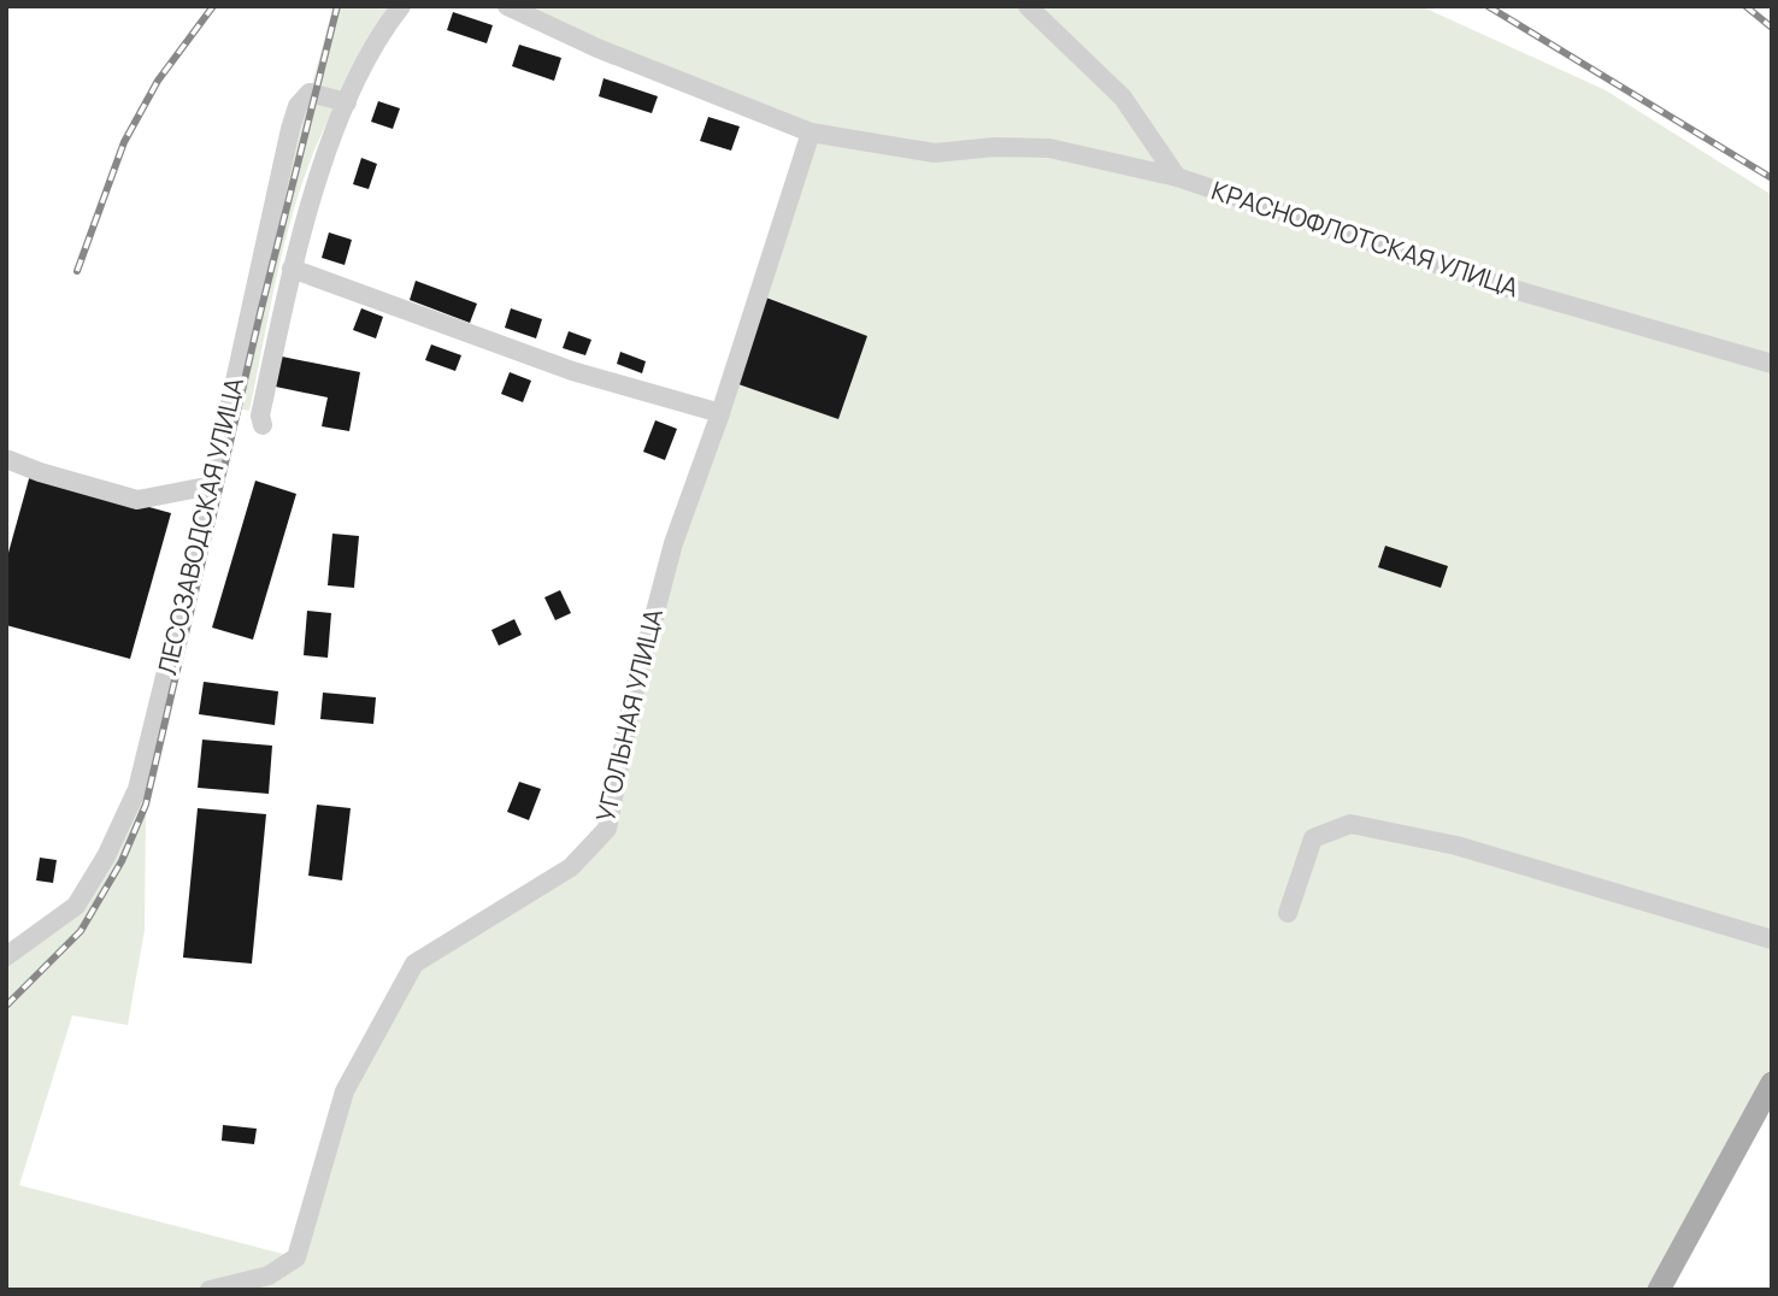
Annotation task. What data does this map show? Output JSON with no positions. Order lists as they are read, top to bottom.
{
  "streets": {
    "street": ["КРАСНОФЛОТСКАЯ УЛИЦА", "ЛЕСОЗАВОДСКАЯ УЛИЦА", "УГОЛЬНАЯ УЛИЦА"]
  },
  "crossings": [
    ["КРАСНОФЛОТСКАЯ УЛИЦА", "УГОЛЬНАЯ УЛИЦА"]
  ]
}
